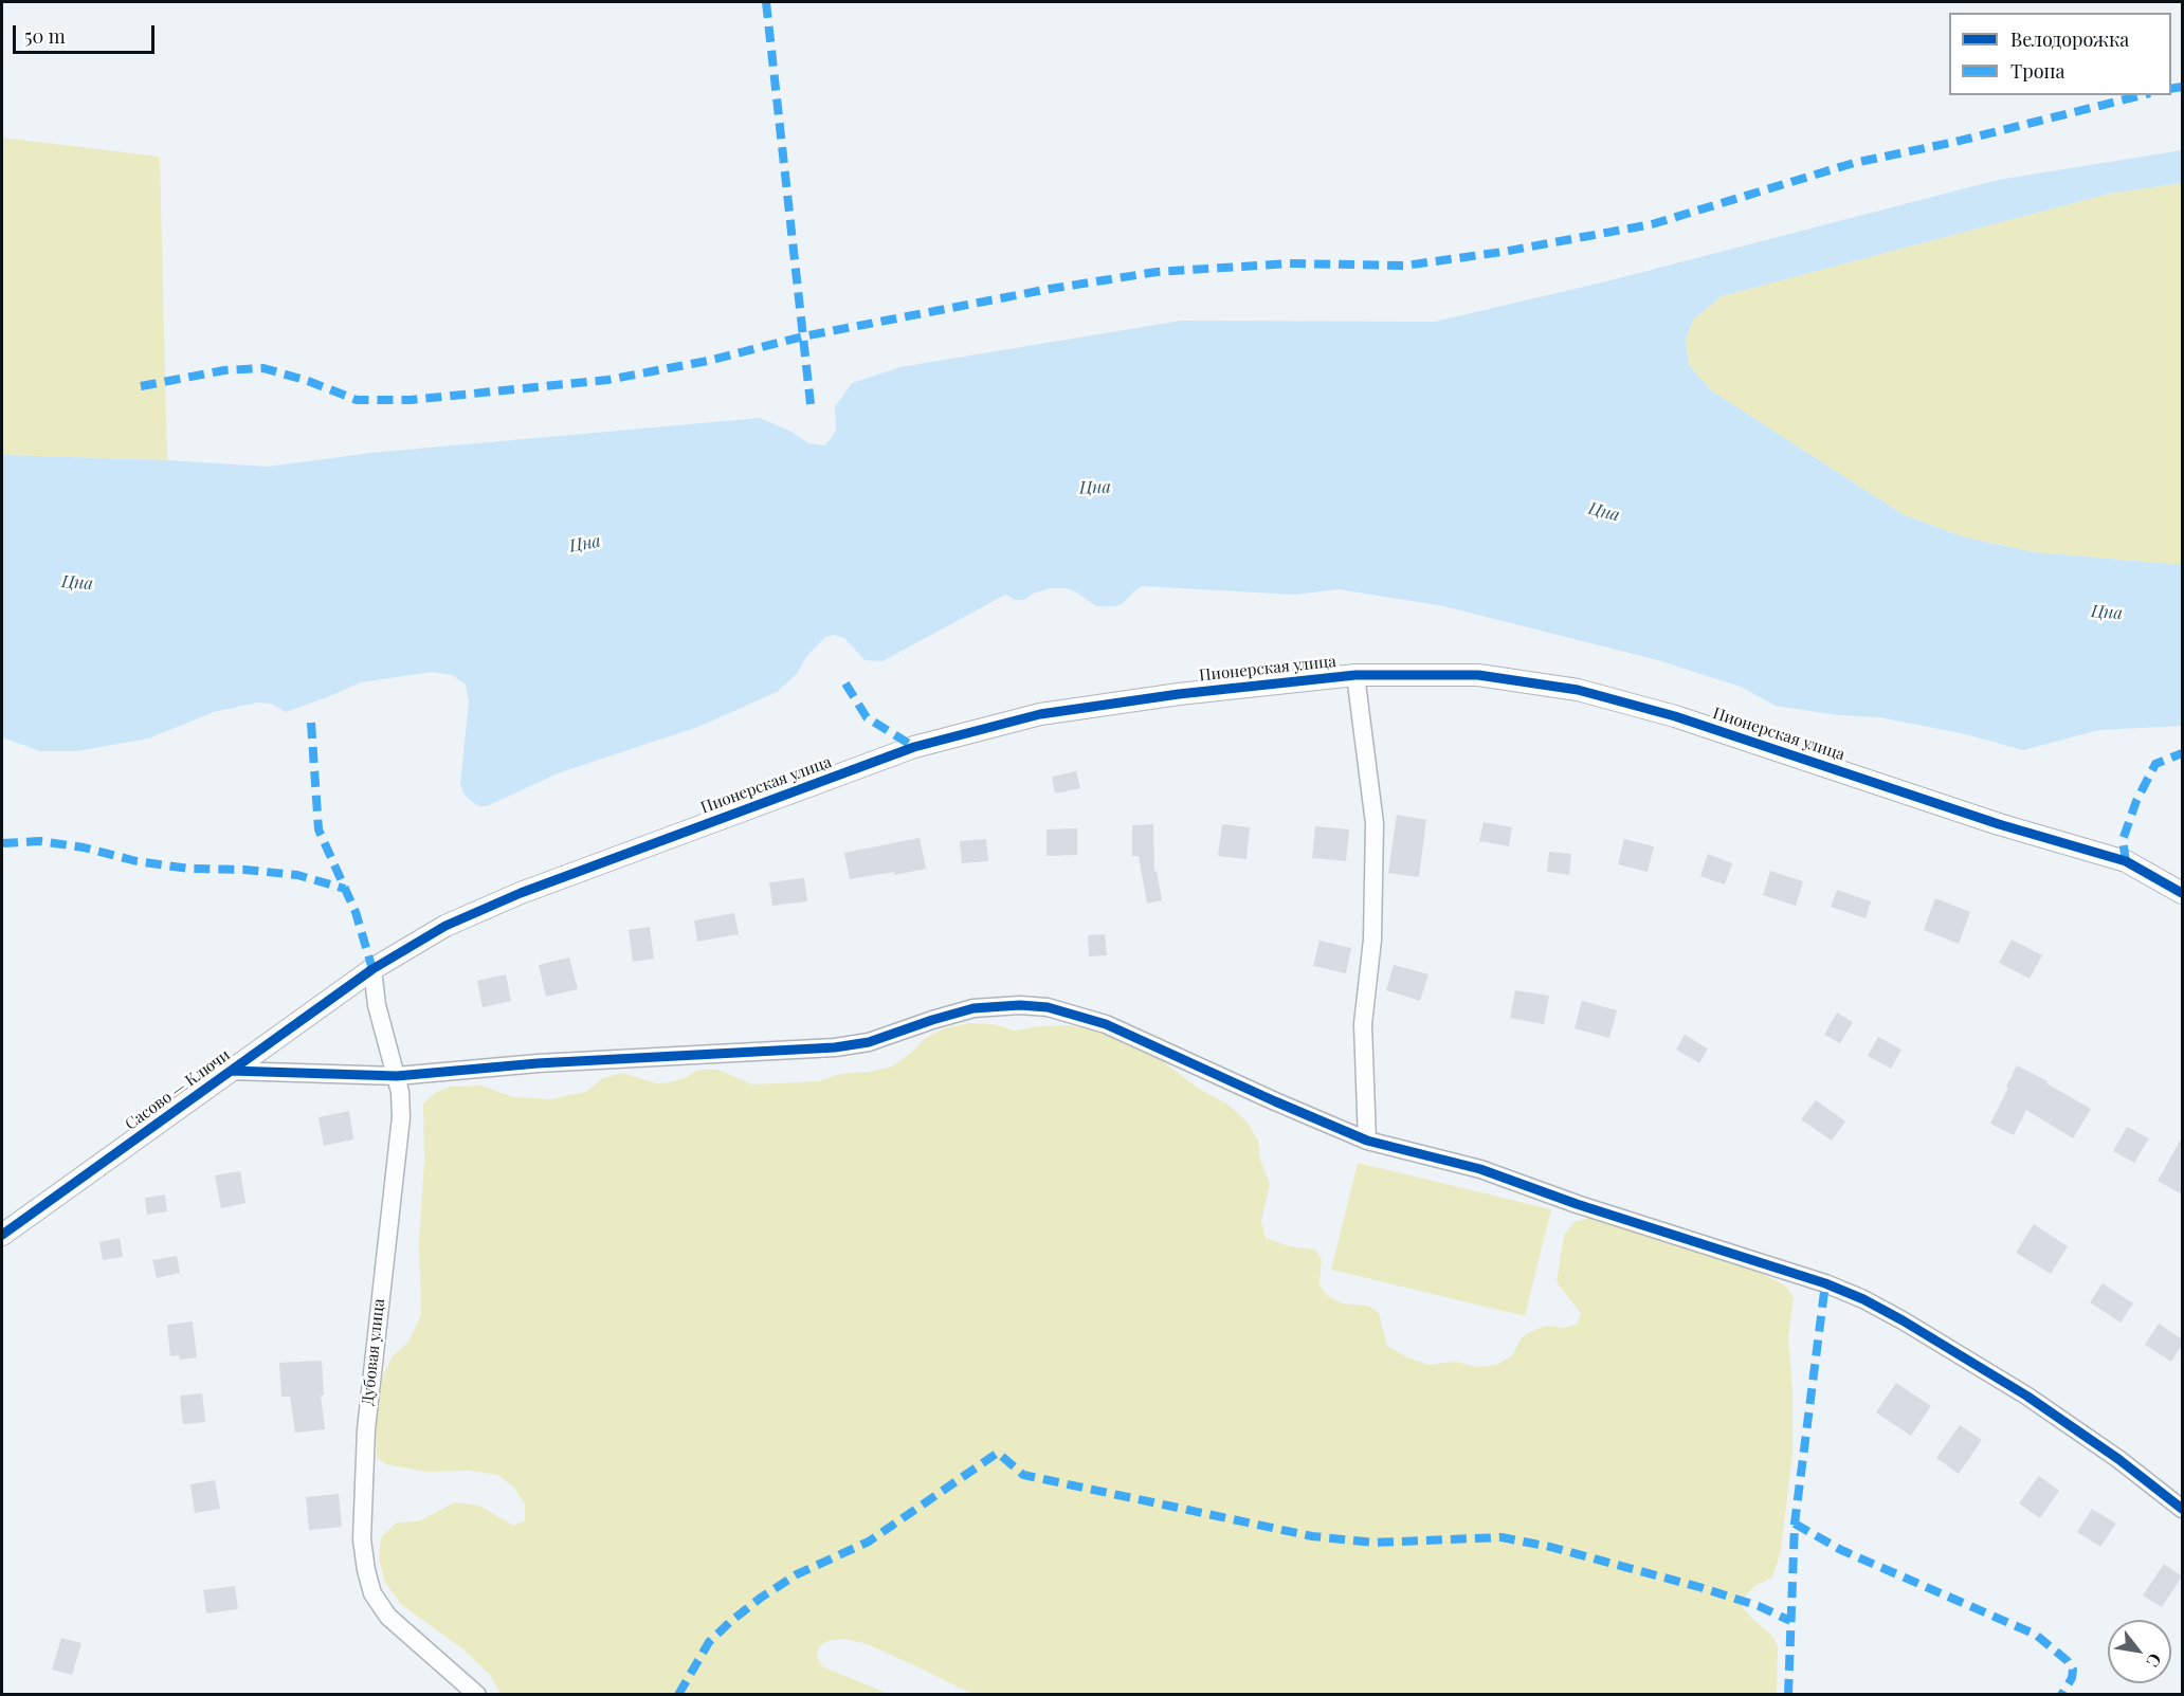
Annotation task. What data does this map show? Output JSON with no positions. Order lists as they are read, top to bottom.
{
  "streets": {
    "street": ["Пионерская улица", "Сасово — Ключи", "Дубовая улица"]
  },
  "crossings": [
    ["Пионерская улица", "Сасово — Ключи"],
    ["Пионерская улица", "Дубовая улица"],
    ["Сасово — Ключи", "Дубовая улица"]
  ],
  "water": ["Цна"],
  "legend": ["Велодорожка", "Тропа"],
  "scale_bar": "50 m",
  "north": "bottom right"
}
